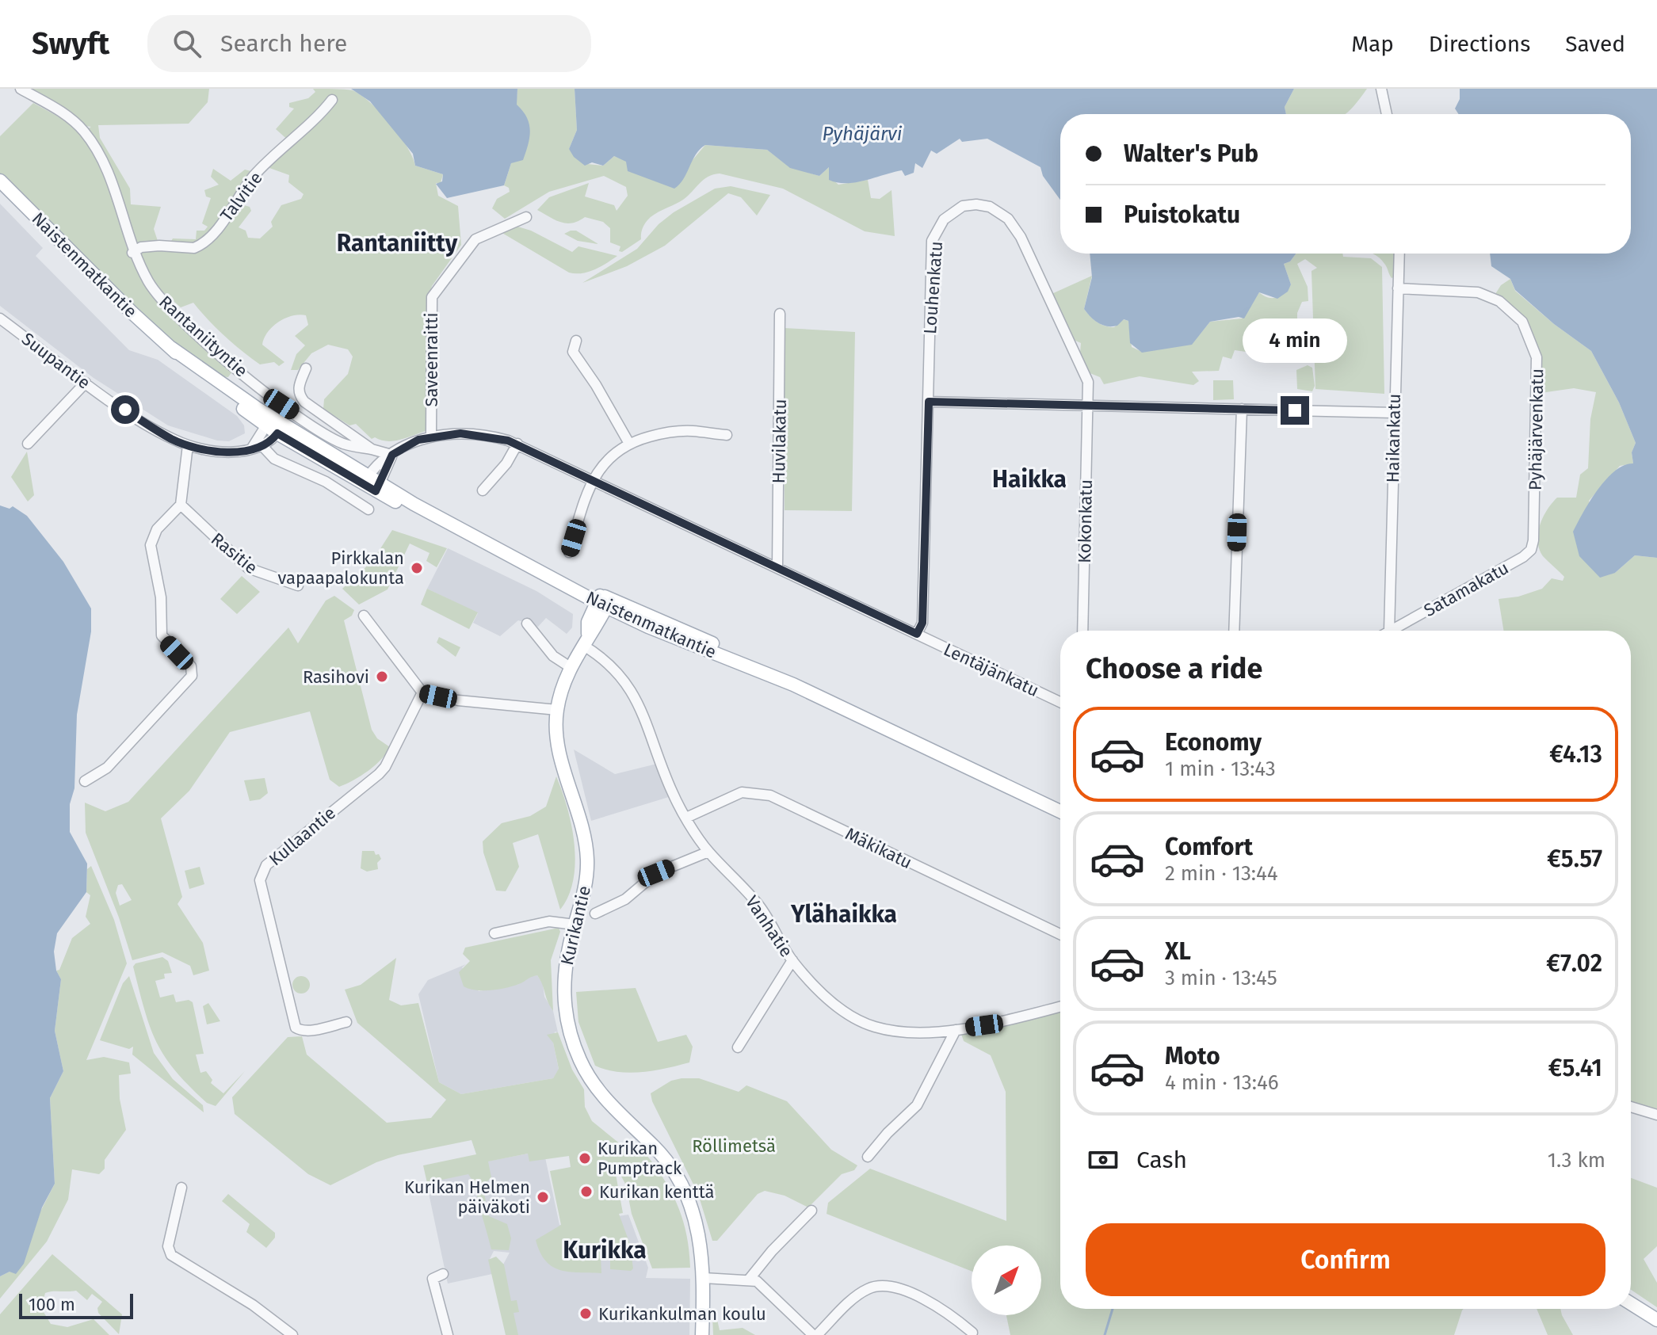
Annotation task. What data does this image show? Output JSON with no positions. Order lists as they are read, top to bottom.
{
  "streets": {
    "main road": ["Naistenmatkantie", "Kurikantie"],
    "street": [
      "Talvitie",
      "Louhenkatu",
      "Rantaniityntie",
      "Saveenraitti",
      "Suupantie",
      "Pyhäjärvenkatu",
      "Haikankatu",
      "Huvilakatu",
      "Kokonkatu",
      "Rasitie",
      "Satamakatu",
      "Lentäjänkatu",
      "Kullaantie",
      "Mäkikatu",
      "Vanhatie"
    ]
  },
  "crossings": [
    ["Talvitie", "Rantaniityntie"],
    ["Naistenmatkantie", "Lentäjänkatu"],
    ["Naistenmatkantie", "Kurikantie"],
    ["Louhenkatu", "Kokonkatu"],
    ["Louhenkatu", "Lentäjänkatu"],
    ["Rantaniityntie", "Lentäjänkatu"],
    ["Saveenraitti", "Lentäjänkatu"],
    ["Pyhäjärvenkatu", "Haikankatu"],
    ["Pyhäjärvenkatu", "Satamakatu"],
    ["Huvilakatu", "Lentäjänkatu"],
    ["Mäkikatu", "Vanhatie"],
    ["Kurikantie", "Vanhatie"]
  ],
  "districts": [
    "Rantaniitty",
    "Haikka",
    "Ylähaikka",
    "Kurikka"
  ],
  "water": ["Pyhäjärvi"],
  "parks": ["Röllimetsä"],
  "places": [
    "Pirkkalan vapaapalokunta",
    "Rasihovi",
    "Kurikan Pumptrack",
    "Kurikan kenttä",
    "Kurikan Helmen päiväkoti",
    "Kurikankulman koulu"
  ],
  "scale_bar": "100 m",
  "north": "top right",
  "page": {
    "header": "Swyft",
    "search": "Search here",
    "nav": ["Map", "Directions", "Saved"],
    "banner": ["Walter's Pub", "Puistokatu"],
    "bubble": "4 min",
    "heading": "Choose a ride",
    "list": [
      {
        "name": "Economy",
        "note": "1 min · 13:43",
        "value": "€4.13"
      },
      {
        "name": "Comfort",
        "note": "2 min · 13:44",
        "value": "€5.57"
      },
      {
        "name": "XL",
        "note": "3 min · 13:45",
        "value": "€7.02"
      },
      {
        "name": "Moto",
        "note": "4 min · 13:46",
        "value": "€5.41"
      }
    ],
    "pay": ["Cash", "1.3 km"],
    "buttons": "Confirm",
    "scale": "100 m"
  }
}
